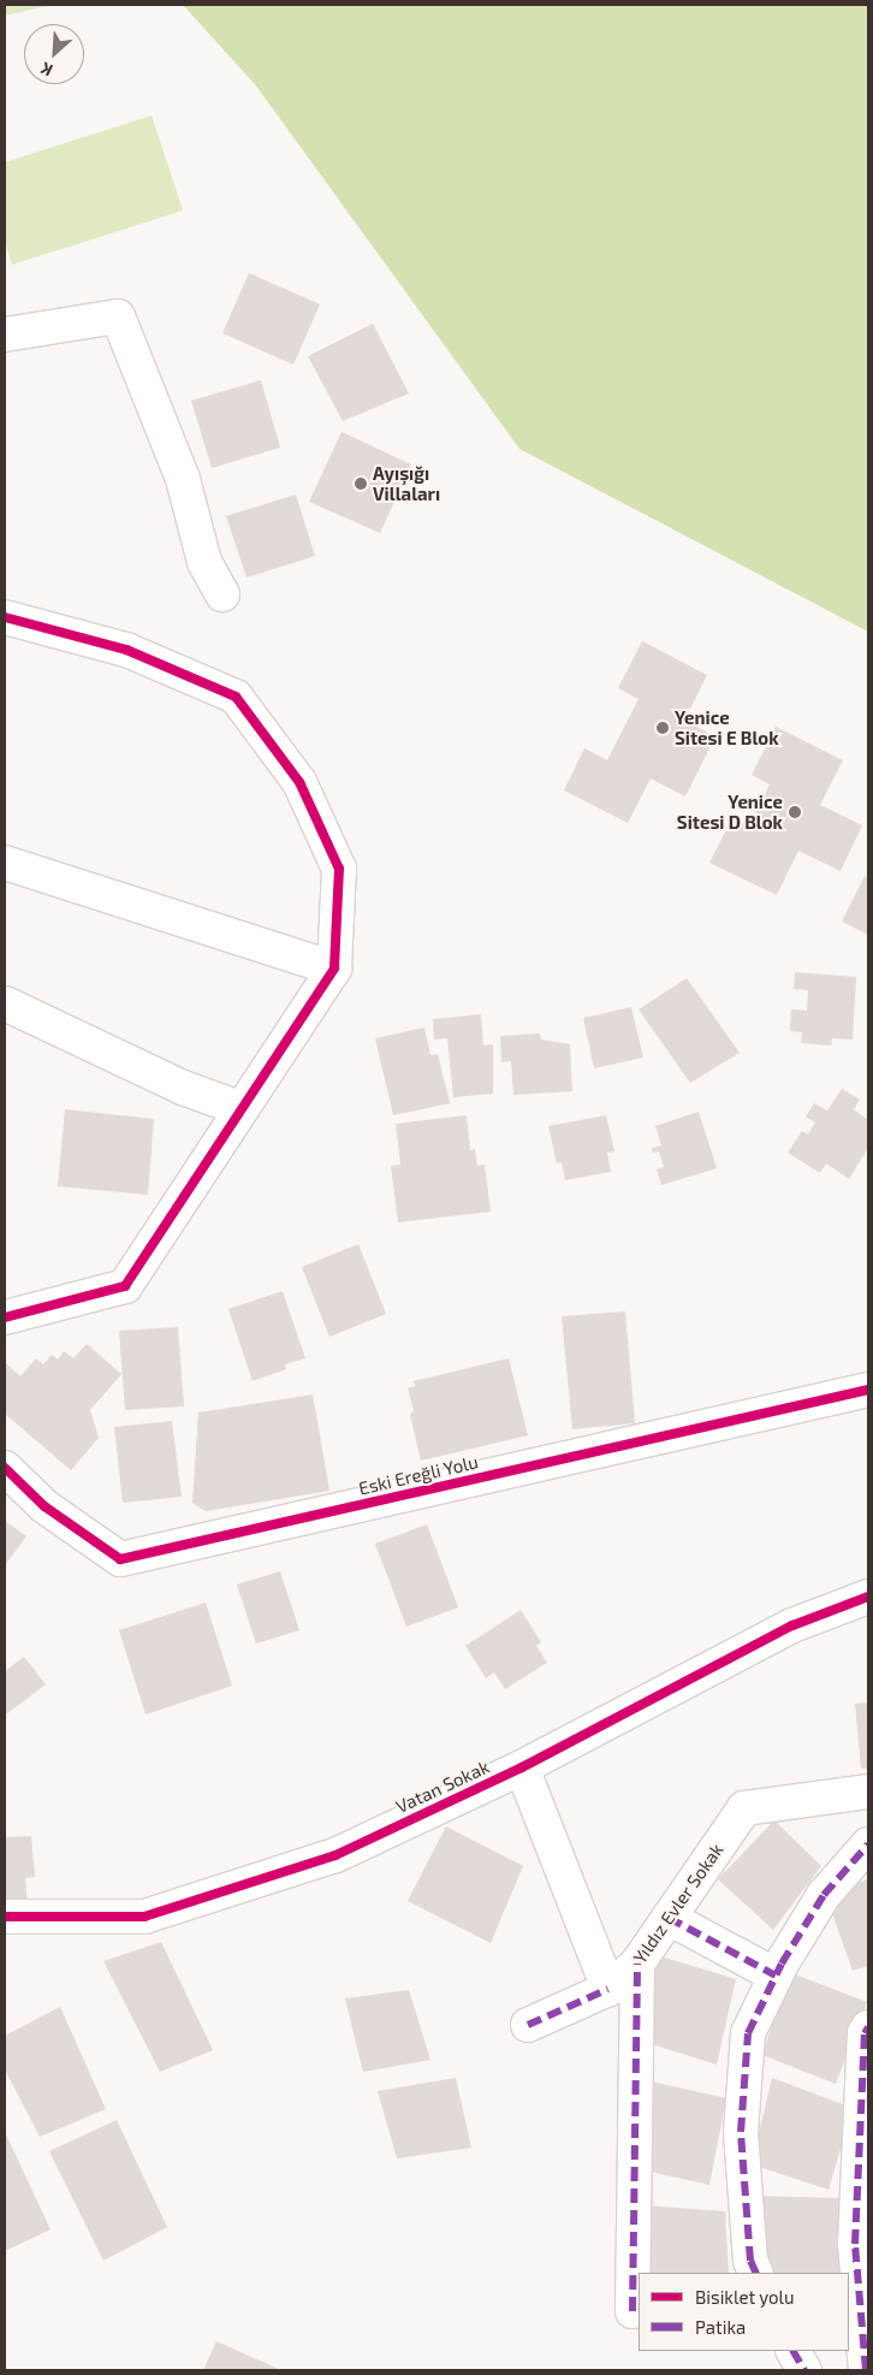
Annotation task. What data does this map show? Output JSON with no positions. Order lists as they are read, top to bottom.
{
  "streets": {
    "street": ["Eski Ereğli Yolu", "Vatan Sokak", "Yıldız Evler Sokak"]
  },
  "places": ["Ayışığı Villaları", "Yenice Sitesi E Blok", "Yenice Sitesi D Blok"],
  "legend": ["Bisiklet yolu", "Patika"],
  "north": "bottom left"
}
